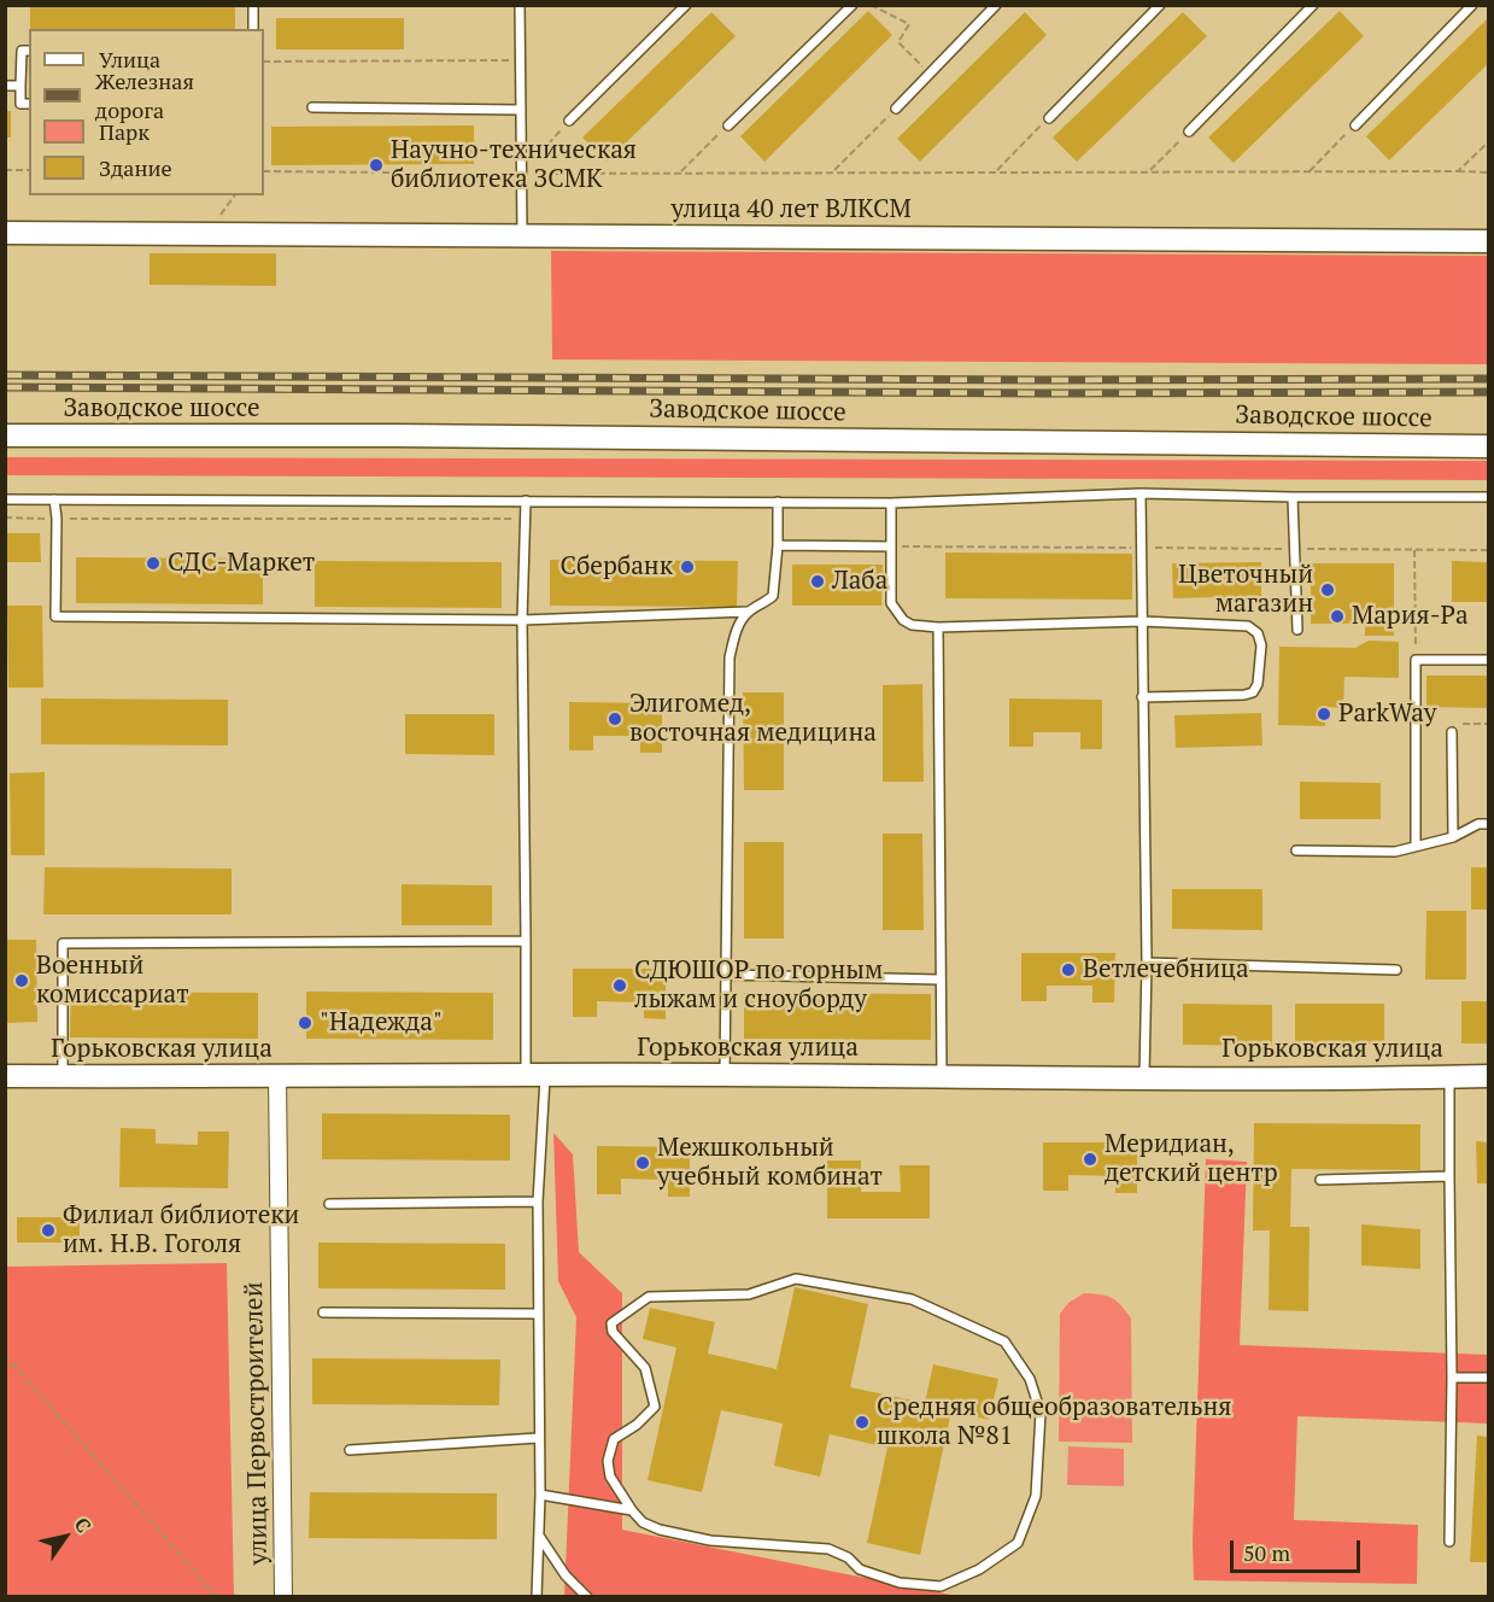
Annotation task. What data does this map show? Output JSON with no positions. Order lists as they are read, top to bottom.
{
  "streets": {
    "street": [
      "улица 40 лет ВЛКСМ",
      "Заводское шоссе",
      "Горьковская улица",
      "улица Первостроителей"
    ]
  },
  "crossings": [
    ["Горьковская улица", "улица Первостроителей"]
  ],
  "places": [
    "Научно-техническая библиотека ЗСМК",
    "СДС-Маркет",
    "Сбербанк",
    "Лаба",
    "Цветочный магазин",
    "Мария-Ра",
    "ParkWay",
    "Элигомед, восточная медицина",
    "Ветлечебница",
    "Военный комиссариат",
    "СДЮШОР по горным лыжам и сноуборду",
    "\"Надежда\"",
    "Меридиан, детский центр",
    "Межшкольный учебный комбинат",
    "Филиал библиотеки им. Н.В. Гоголя",
    "Средняя общеобразовательня школа №81"
  ],
  "legend": [
    "Улица",
    "Железная дорога",
    "Парк",
    "Здание"
  ],
  "scale_bar": "50 m",
  "north": "top right"
}
